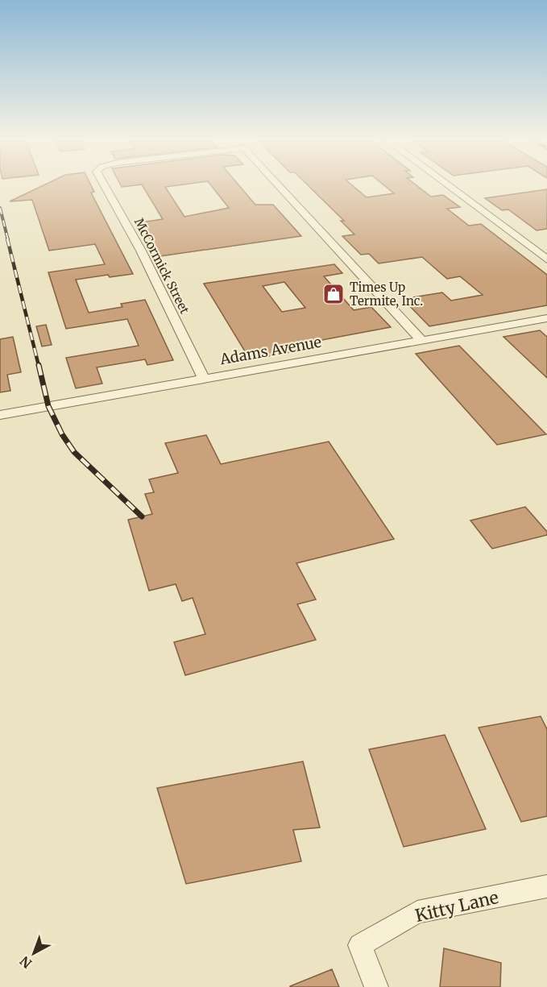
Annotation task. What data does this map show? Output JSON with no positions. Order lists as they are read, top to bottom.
{
  "streets": {
    "street": ["McCormick Street", "Adams Avenue", "Kitty Lane"]
  },
  "crossings": [
    ["McCormick Street", "Adams Avenue"]
  ],
  "places": {
    "shop": ["Times Up Termite, Inc."]
  },
  "north": "bottom left"
}
